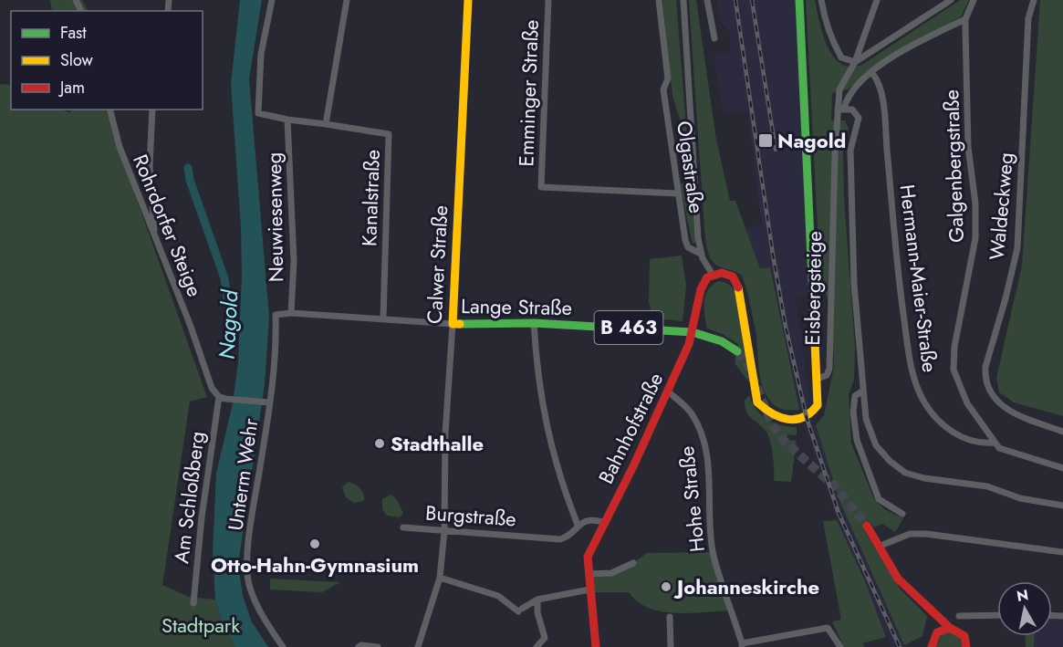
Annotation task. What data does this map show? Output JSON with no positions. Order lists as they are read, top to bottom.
{
  "streets": {
    "street": [
      "Emminger Straße",
      "Galgenbergstraße",
      "Olgastraße",
      "Kanalstraße",
      "Waldeckweg",
      "Neuwiesenweg",
      "Rohrdorfer Steige",
      "Calwer Straße",
      "Hermann-Maier-Straße",
      "Eisbergsteige",
      "Lange Straße",
      "B 463",
      "Bahnhofstraße",
      "Unterm Wehr",
      "Am Schloßberg",
      "Hohe Straße",
      "Burgstraße"
    ]
  },
  "crossings": [
    ["Emminger Straße", "Olgastraße"],
    ["Galgenbergstraße", "Hermann-Maier-Straße"],
    ["Galgenbergstraße", "Eisbergsteige"],
    ["Kanalstraße", "Lange Straße"],
    ["Neuwiesenweg", "Lange Straße"],
    ["Neuwiesenweg", "Unterm Wehr"],
    ["Rohrdorfer Steige", "Am Schloßberg"],
    ["Calwer Straße", "Lange Straße"],
    ["Calwer Straße", "Burgstraße"],
    ["Hermann-Maier-Straße", "Eisbergsteige"],
    ["Eisbergsteige", "Bahnhofstraße"],
    ["Lange Straße", "Bahnhofstraße"],
    ["Lange Straße", "Unterm Wehr"],
    ["Bahnhofstraße", "Hohe Straße"]
  ],
  "water": ["Nagold"],
  "parks": ["Stadtpark"],
  "places": {
    "transit": ["Nagold"],
    "other": ["Stadthalle", "Otto-Hahn-Gymnasium", "Johanneskirche"]
  },
  "legend": ["Fast", "Slow", "Jam"],
  "north": "top"
}
